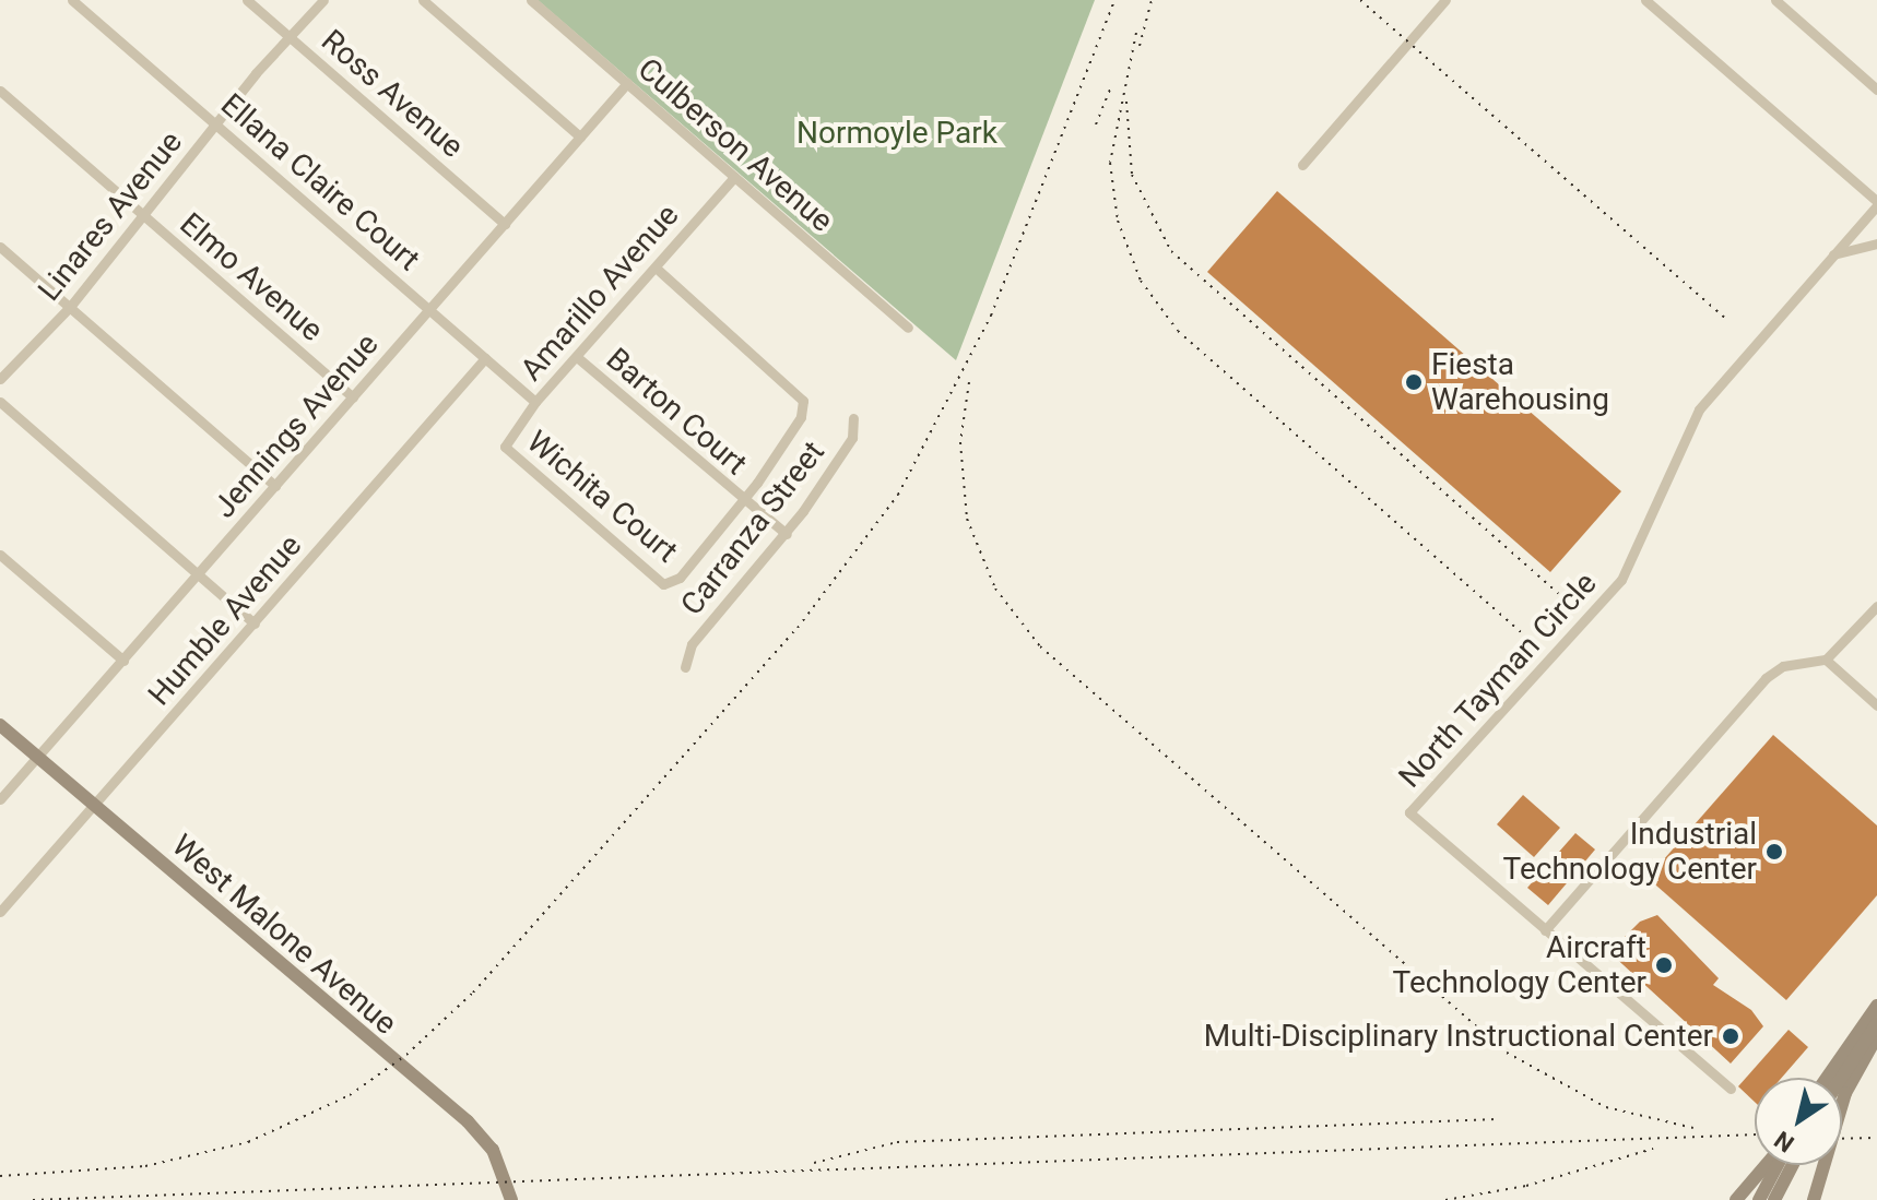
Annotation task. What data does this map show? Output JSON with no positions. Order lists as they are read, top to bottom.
{
  "streets": {
    "street": [
      "Ross Avenue",
      "Culberson Avenue",
      "Ellana Claire Court",
      "Linares Avenue",
      "Elmo Avenue",
      "Amarillo Avenue",
      "Barton Court",
      "Jennings Avenue",
      "Wichita Court",
      "Carranza Street",
      "Humble Avenue",
      "North Tayman Circle",
      "West Malone Avenue"
    ]
  },
  "crossings": [
    ["Ross Avenue", "Linares Avenue"],
    ["Ross Avenue", "Jennings Avenue"],
    ["Culberson Avenue", "Amarillo Avenue"],
    ["Culberson Avenue", "Jennings Avenue"],
    ["Ellana Claire Court", "Linares Avenue"],
    ["Ellana Claire Court", "Amarillo Avenue"],
    ["Ellana Claire Court", "Jennings Avenue"],
    ["Ellana Claire Court", "Humble Avenue"],
    ["Linares Avenue", "Elmo Avenue"],
    ["Elmo Avenue", "Jennings Avenue"],
    ["Amarillo Avenue", "Barton Court"],
    ["Amarillo Avenue", "Wichita Court"],
    ["Barton Court", "Wichita Court"],
    ["Barton Court", "Carranza Street"],
    ["Jennings Avenue", "West Malone Avenue"],
    ["Humble Avenue", "West Malone Avenue"]
  ],
  "parks": ["Normoyle Park"],
  "places": [
    "Fiesta Warehousing",
    "Industrial Technology Center",
    "Aircraft Technology Center",
    "Multi-Disciplinary Instructional Center"
  ],
  "north": "bottom left"
}
